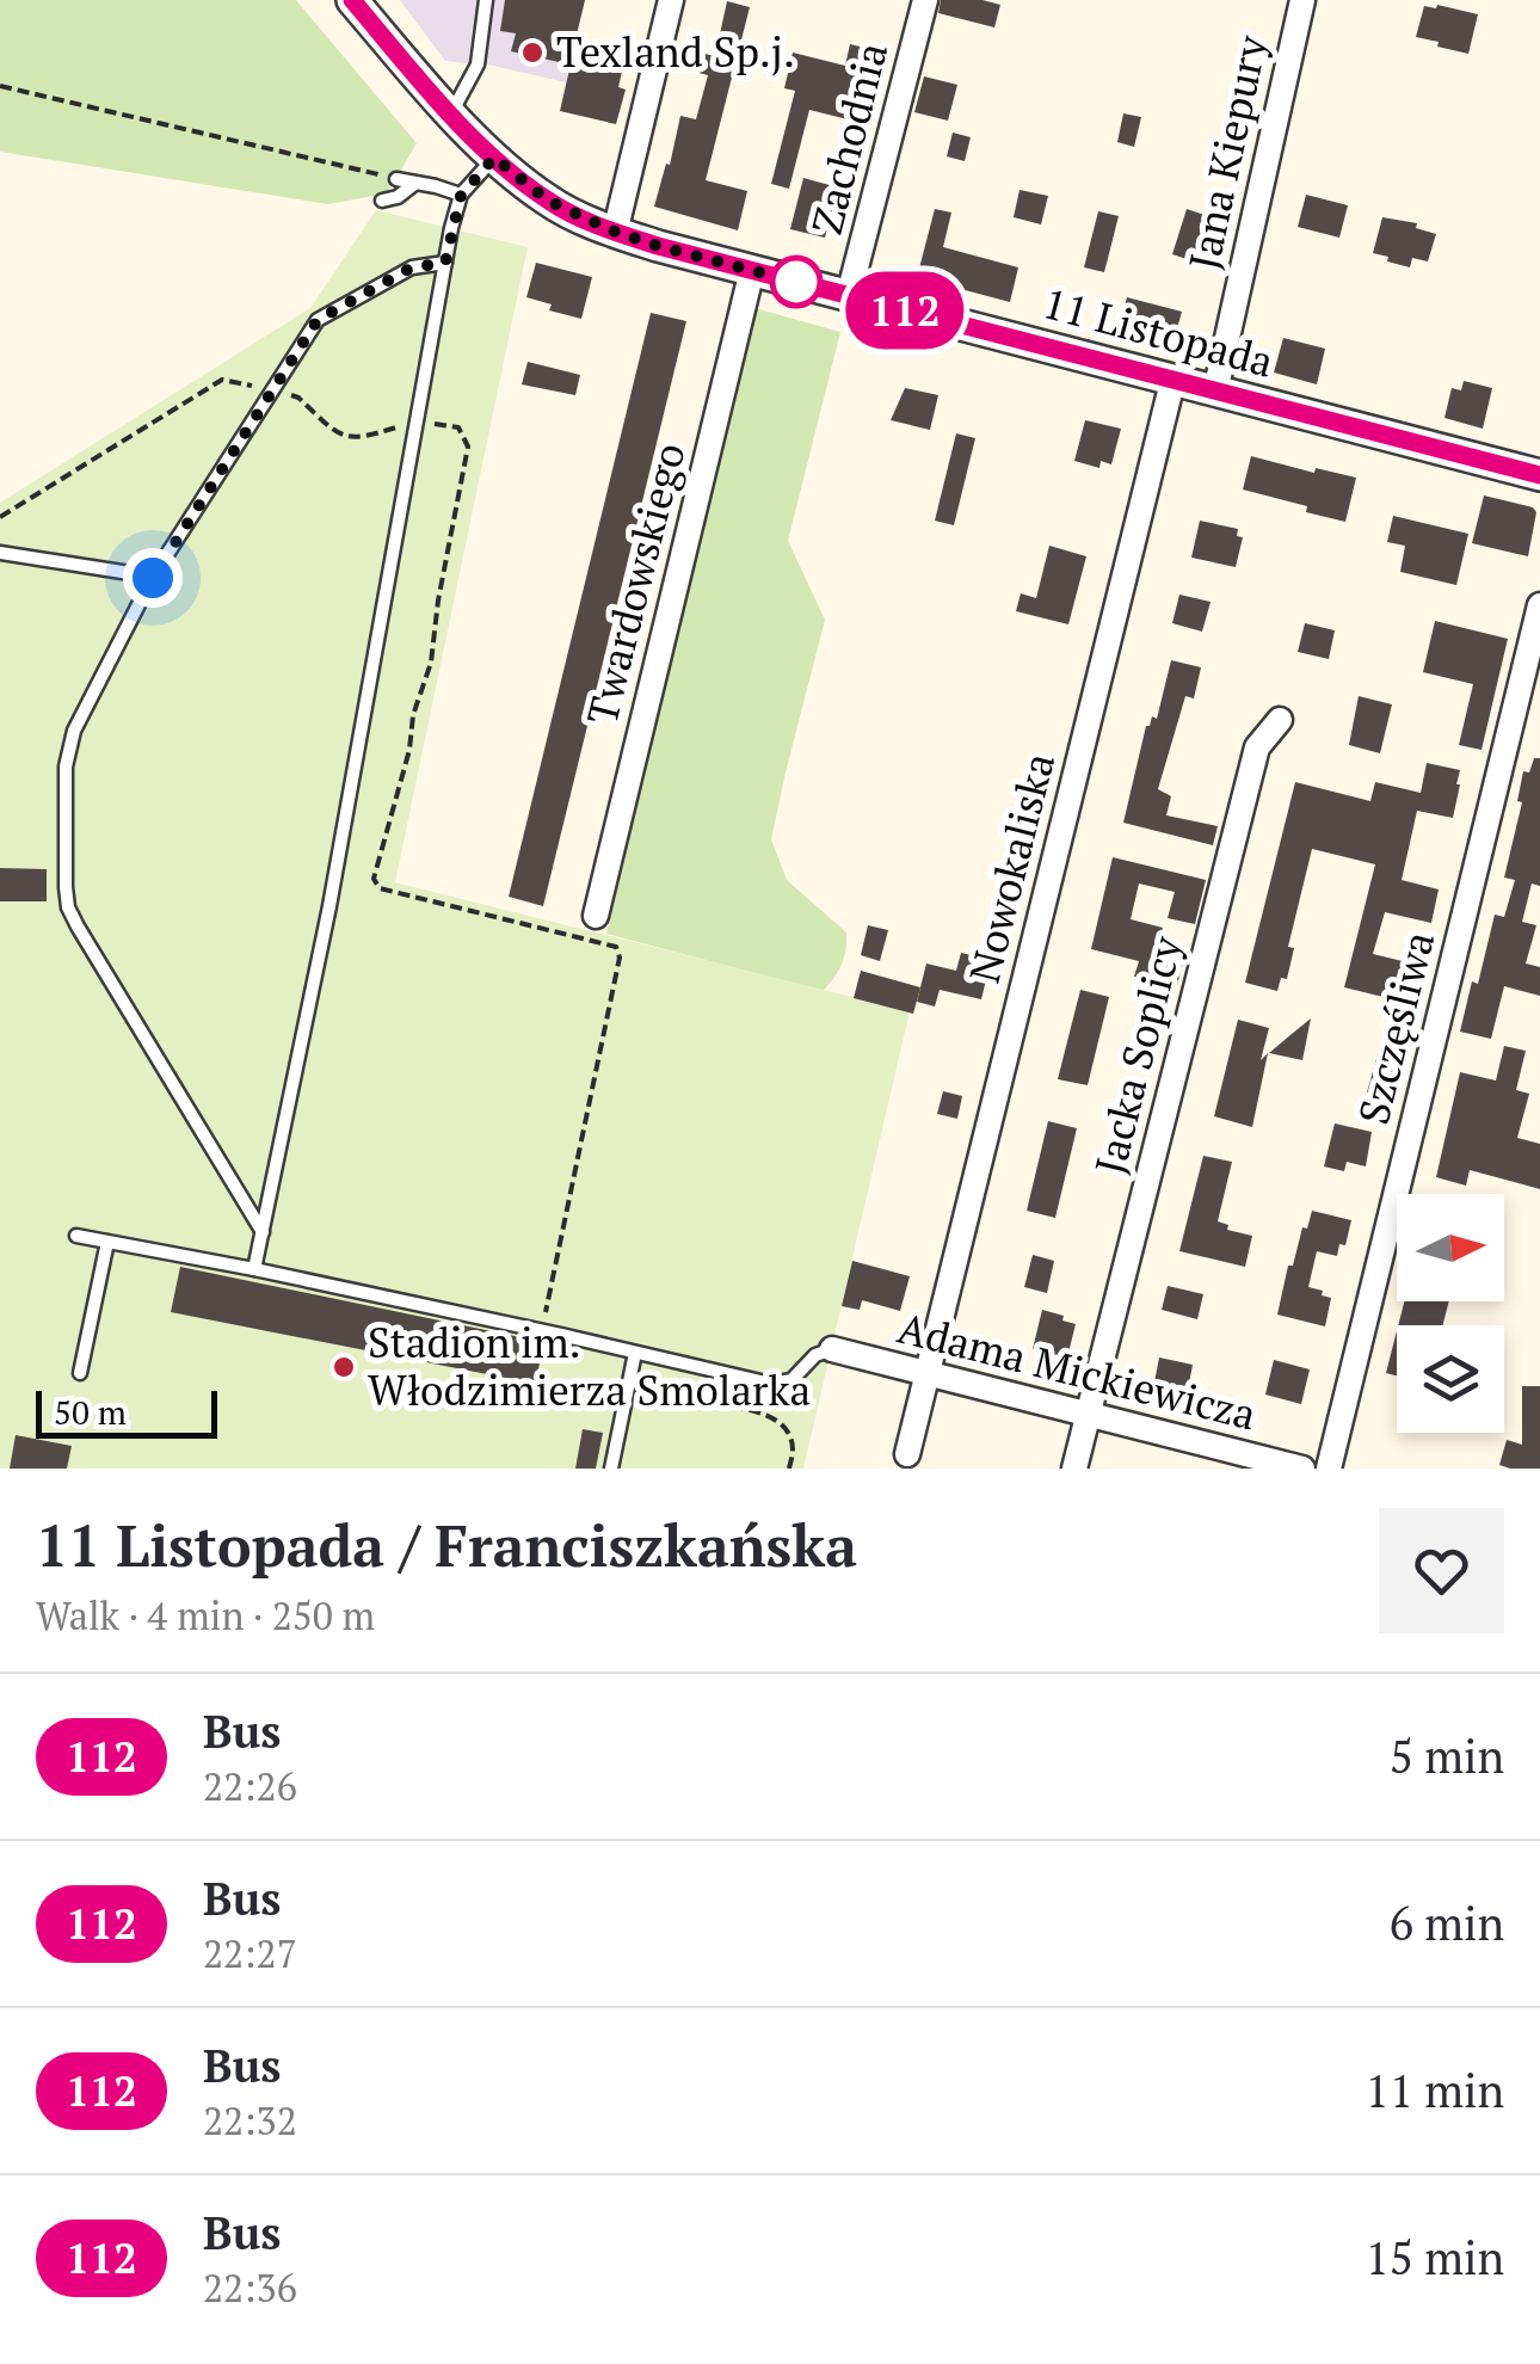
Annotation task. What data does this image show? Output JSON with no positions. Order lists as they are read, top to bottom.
{
  "streets": {
    "street": [
      "Zachodnia",
      "Jana Kiepury",
      "11 Listopada",
      "Twardowskiego",
      "Nowokaliska",
      "Szczęśliwa",
      "Jacka Soplicy",
      "Adama Mickiewicza"
    ]
  },
  "crossings": [
    ["Zachodnia", "11 Listopada"],
    ["Jana Kiepury", "11 Listopada"],
    ["11 Listopada", "Twardowskiego"],
    ["11 Listopada", "Nowokaliska"],
    ["Nowokaliska", "Adama Mickiewicza"],
    ["Jacka Soplicy", "Adama Mickiewicza"]
  ],
  "places": ["Texland Sp.j.", "Stadion im. Włodzimierza Smolarka"],
  "lines": ["bus line 112"],
  "scale_bar": "50 m",
  "north": "right",
  "page": {
    "on_map": "112",
    "scale": "50 m",
    "heading": ["11 Listopada / Franciszkańska", "Walk · 4 min · 250 m"],
    "list": [
      {
        "mark": "112",
        "name": "Bus",
        "note": "22:26",
        "value": "5 min"
      },
      {
        "mark": "112",
        "name": "Bus",
        "note": "22:27",
        "value": "6 min"
      },
      {
        "mark": "112",
        "name": "Bus",
        "note": "22:32",
        "value": "11 min"
      },
      {
        "mark": "112",
        "name": "Bus",
        "note": "22:36",
        "value": "15 min"
      }
    ]
  }
}
